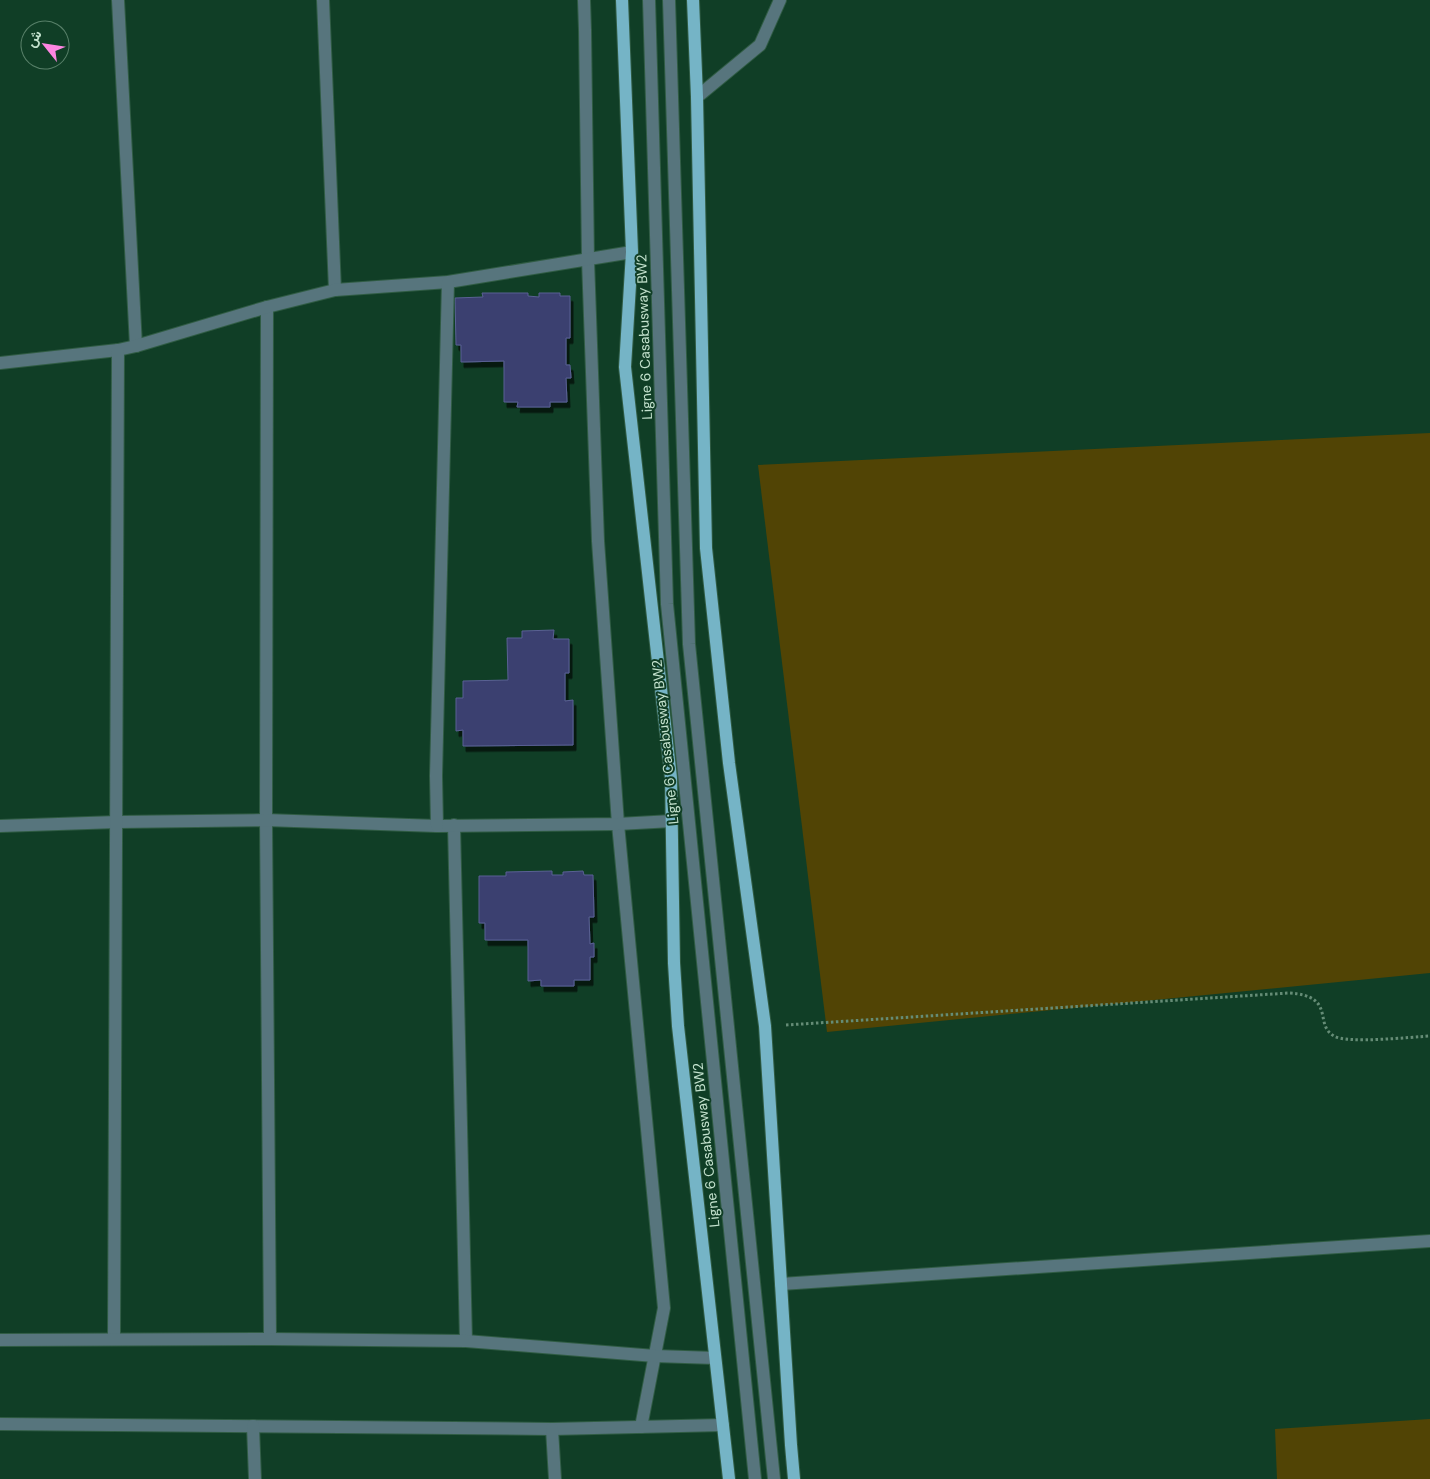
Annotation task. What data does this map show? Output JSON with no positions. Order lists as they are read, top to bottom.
{
  "streets": {
    "street": ["Ligne 6 Casabusway BW2"]
  },
  "north": "top left"
}
